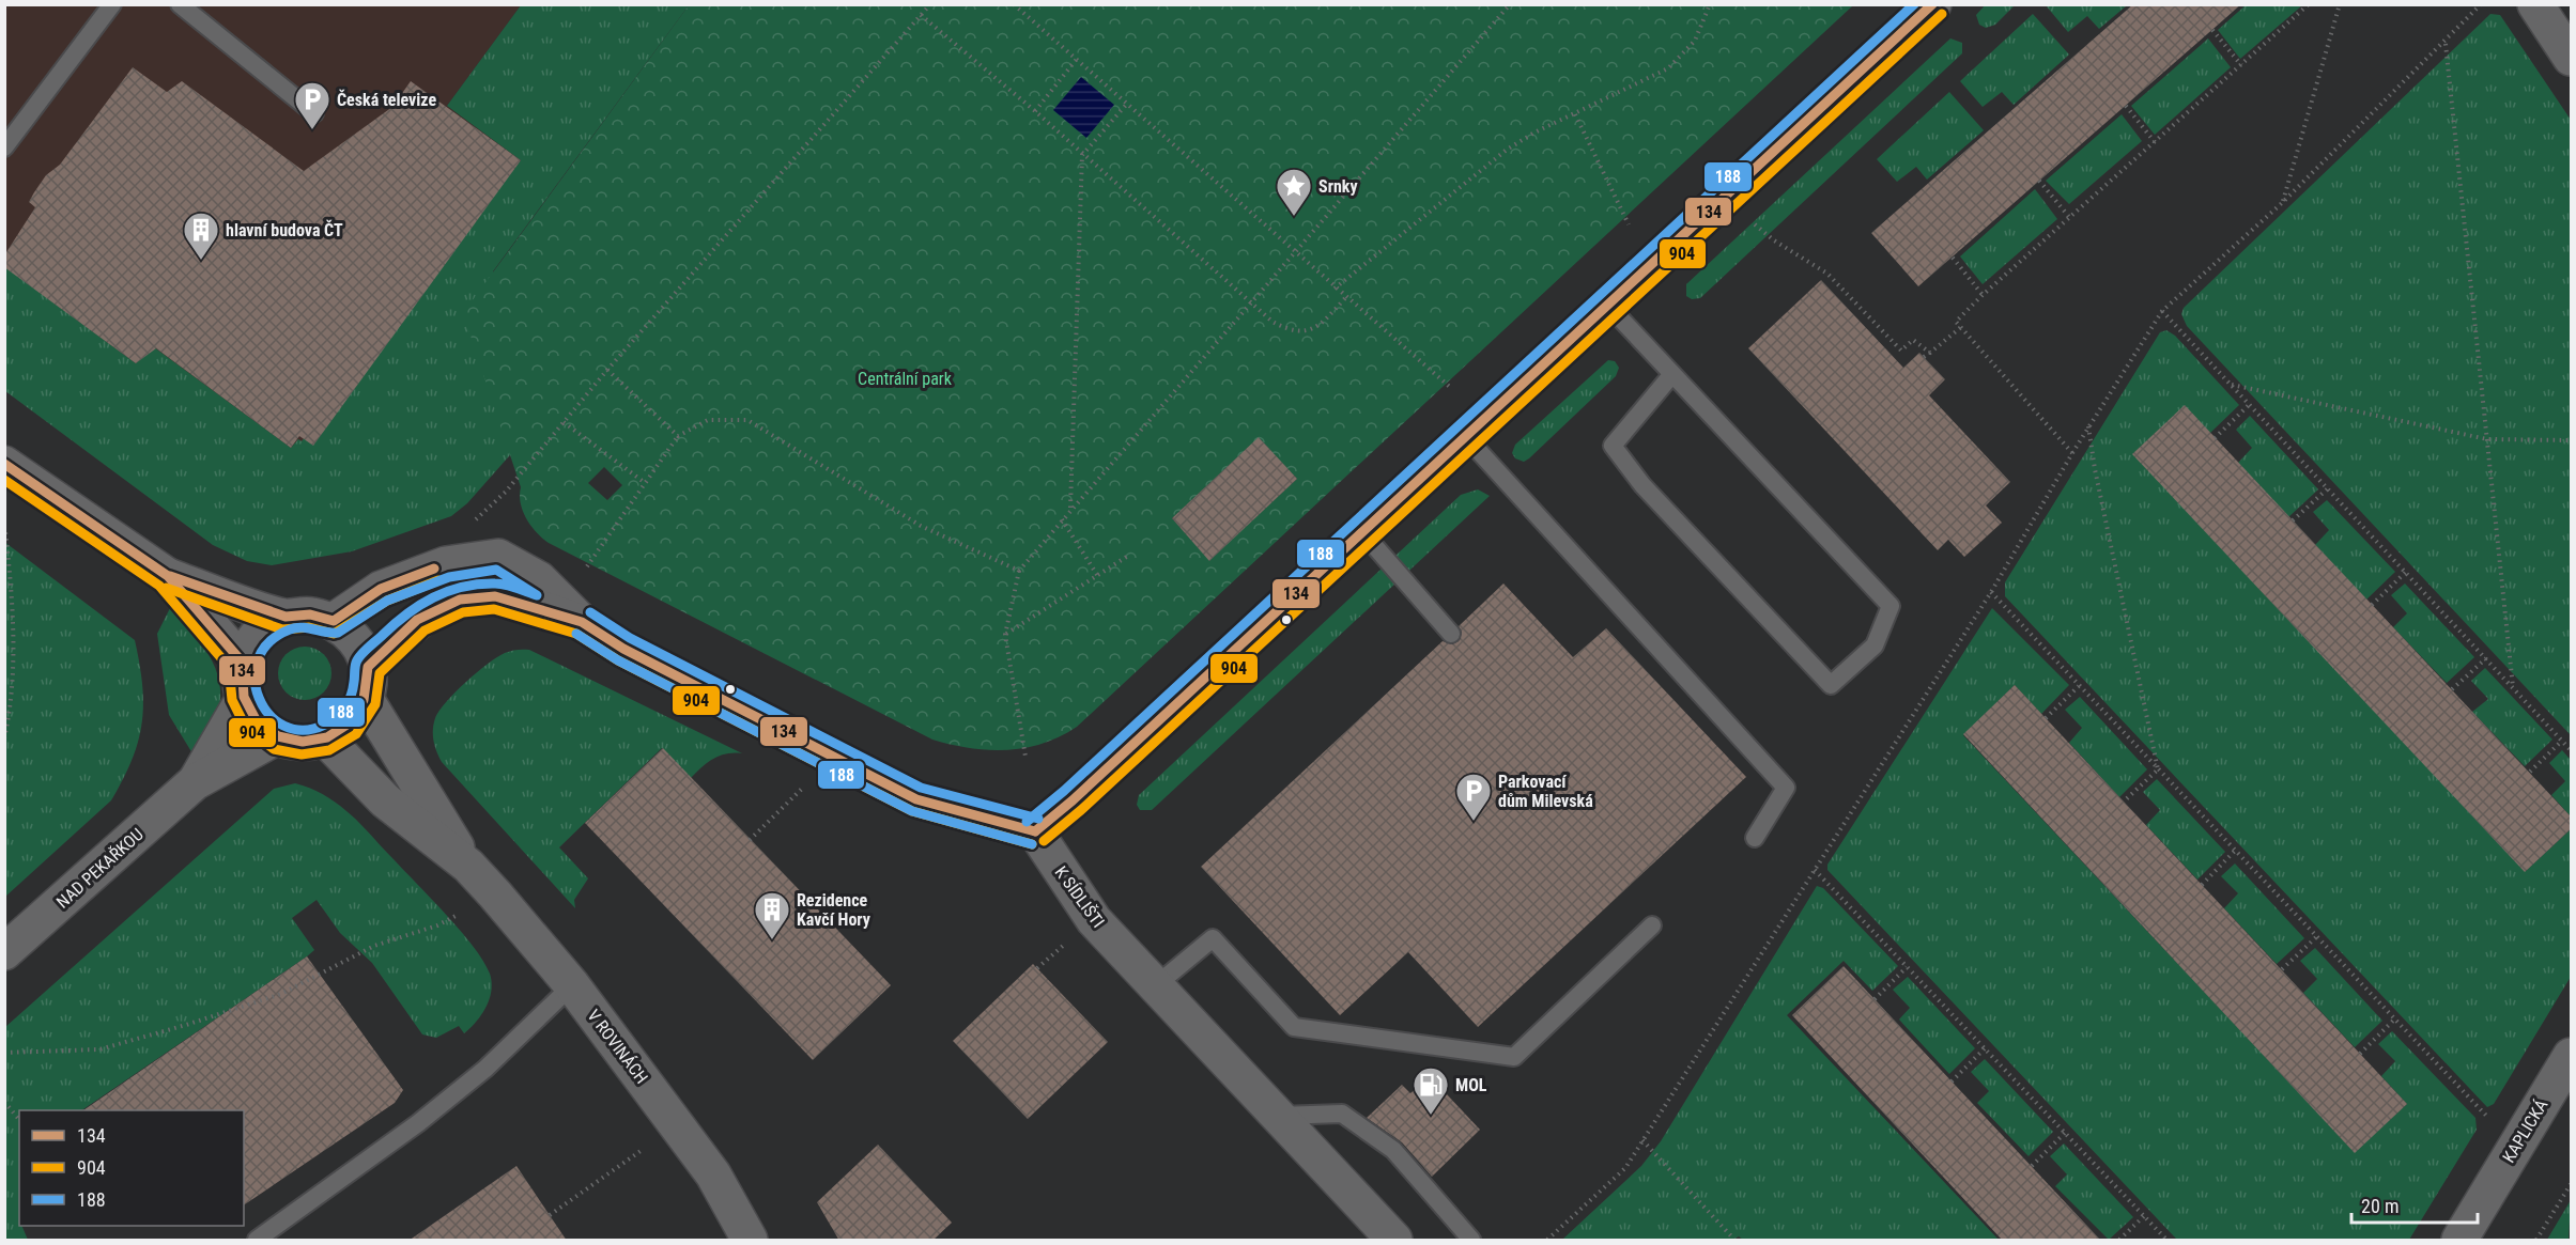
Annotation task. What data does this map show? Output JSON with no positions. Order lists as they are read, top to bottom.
{
  "streets": {
    "street": [
      "NAD PEKAŘKOU",
      "K SÍDLIŠTI",
      "V ROVINÁCH",
      "KAPLICKÁ"
    ]
  },
  "crossings": [
    ["NAD PEKAŘKOU", "V ROVINÁCH"]
  ],
  "parks": ["Centrální park"],
  "places": {
    "parking": ["Česká televize", "Parkovací dům Milevská"],
    "place": ["Srnky"],
    "building": ["hlavní budova ČT", "Rezidence Kavčí Hory"],
    "fuel station": ["MOL"]
  },
  "lines": ["transit line 134", "transit line 188", "transit line 904"],
  "legend": ["134", "904", "188"],
  "scale_bar": "20 m"
}
